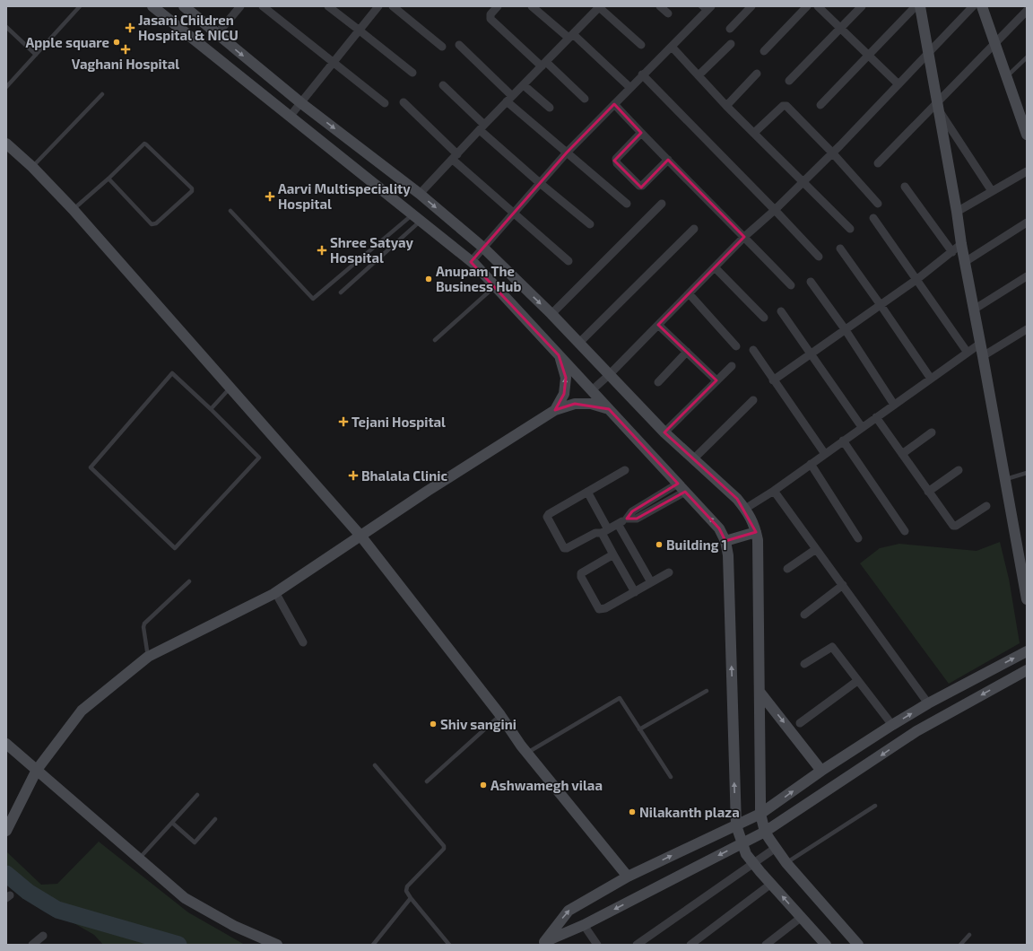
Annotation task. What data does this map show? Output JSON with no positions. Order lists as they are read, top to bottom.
{
  "places": {
    "health": [
      "Jasani Children Hospital & NICU",
      "Vaghani Hospital",
      "Aarvi Multispeciality Hospital",
      "Shree Satyay Hospital",
      "Tejani Hospital",
      "Bhalala Clinic"
    ],
    "other": [
      "Apple square",
      "Anupam The Business Hub",
      "Building 1",
      "Shiv sangini",
      "Ashwamegh vilaa",
      "Nilakanth plaza"
    ]
  }
}
